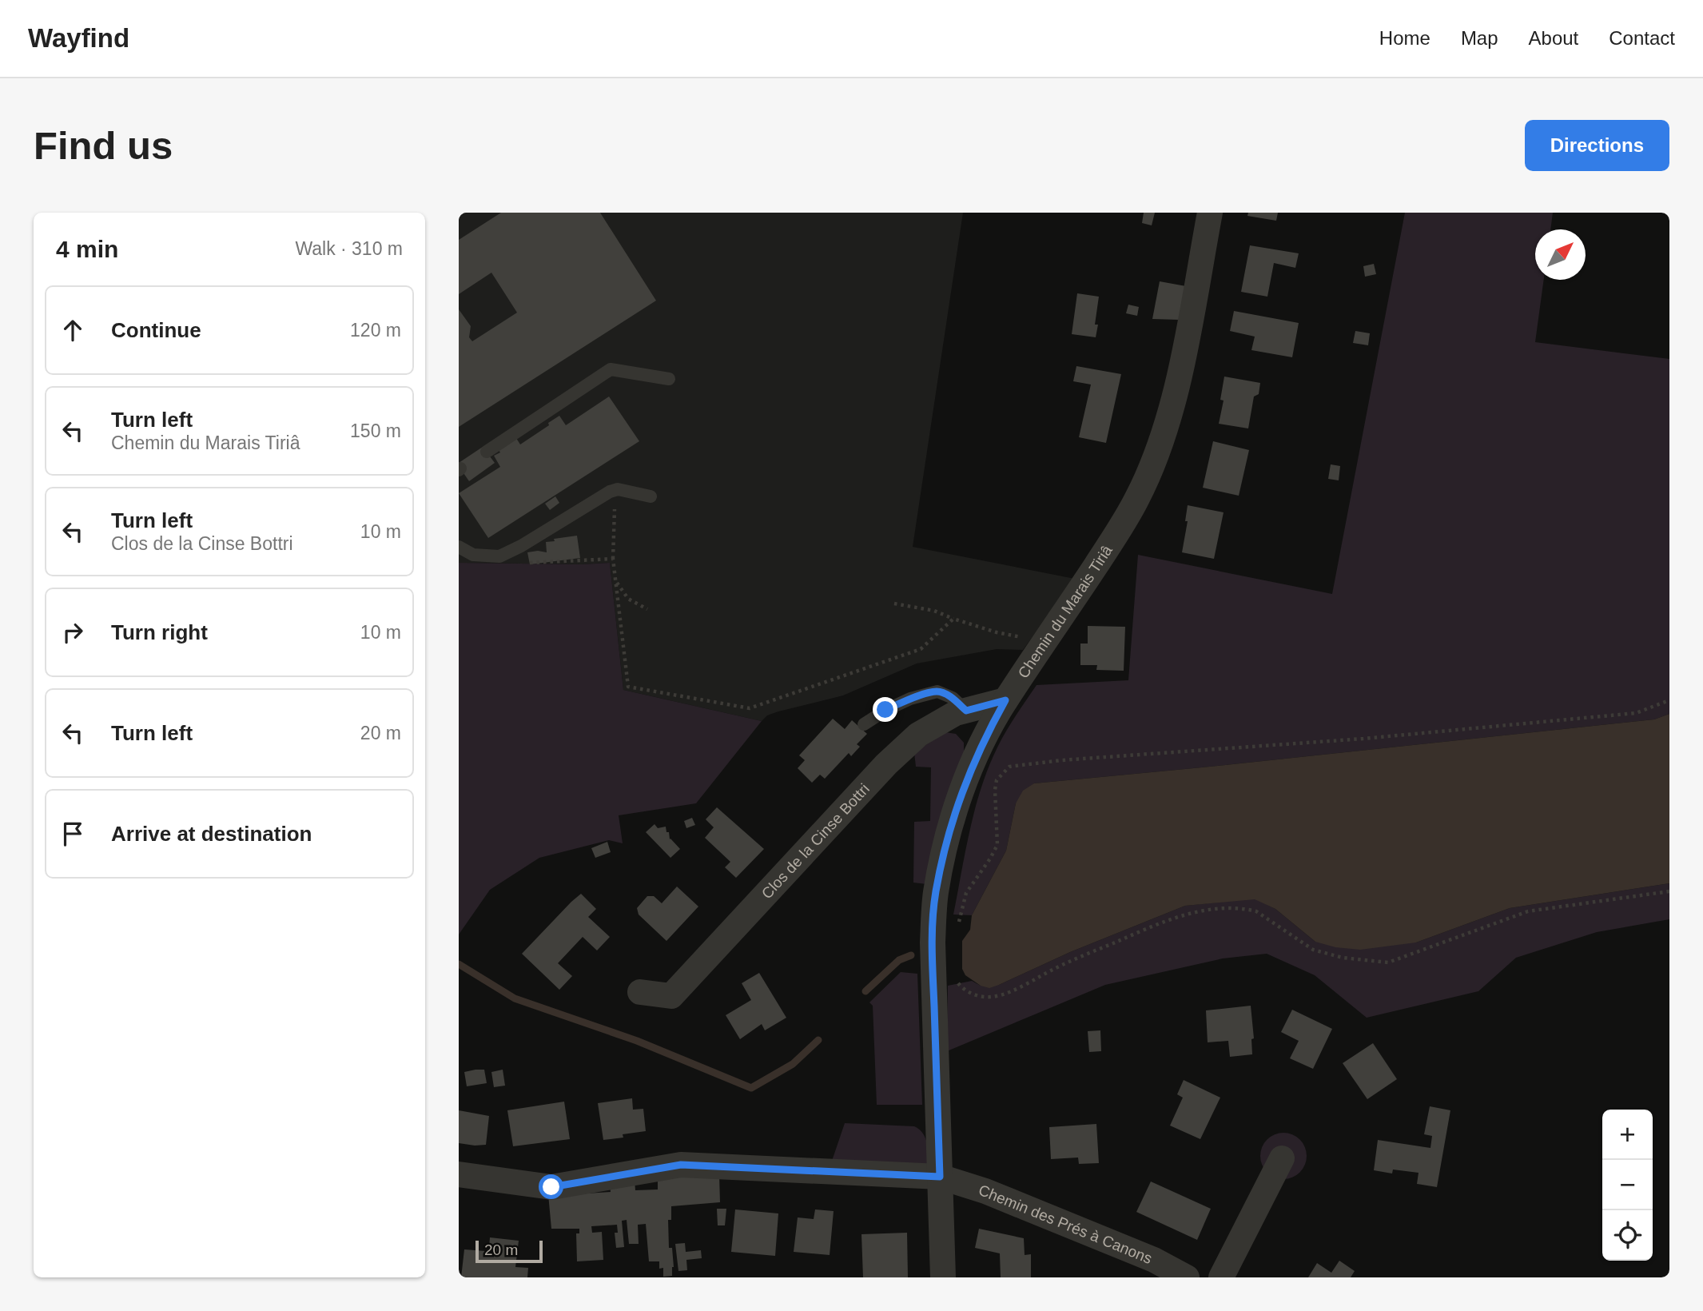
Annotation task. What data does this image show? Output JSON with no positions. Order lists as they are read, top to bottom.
{
  "streets": {
    "street": ["Chemin du Marais Tiriâ", "Clos de la Cinse Bottri", "Chemin des Prés à Canons"]
  },
  "crossings": [
    ["Chemin du Marais Tiriâ", "Clos de la Cinse Bottri"],
    ["Chemin du Marais Tiriâ", "Chemin des Prés à Canons"]
  ],
  "scale_bar": "20 m",
  "north": "top right",
  "page": {
    "header": "Wayfind",
    "nav": [
      "Home",
      "Map",
      "About",
      "Contact"
    ],
    "buttons": "Directions",
    "title": "Find us",
    "heading": ["4 min", "Walk · 310 m"],
    "list": [
      ["Continue", "120 m"],
      ["Turn left", "Chemin du Marais Tiriâ", "150 m"],
      ["Turn left", "Clos de la Cinse Bottri", "10 m"],
      ["Turn right", "10 m"],
      ["Turn left", "20 m"],
      "Arrive at destination"
    ],
    "map_buttons": ["+", "−"],
    "scale": "20 m"
  }
}
